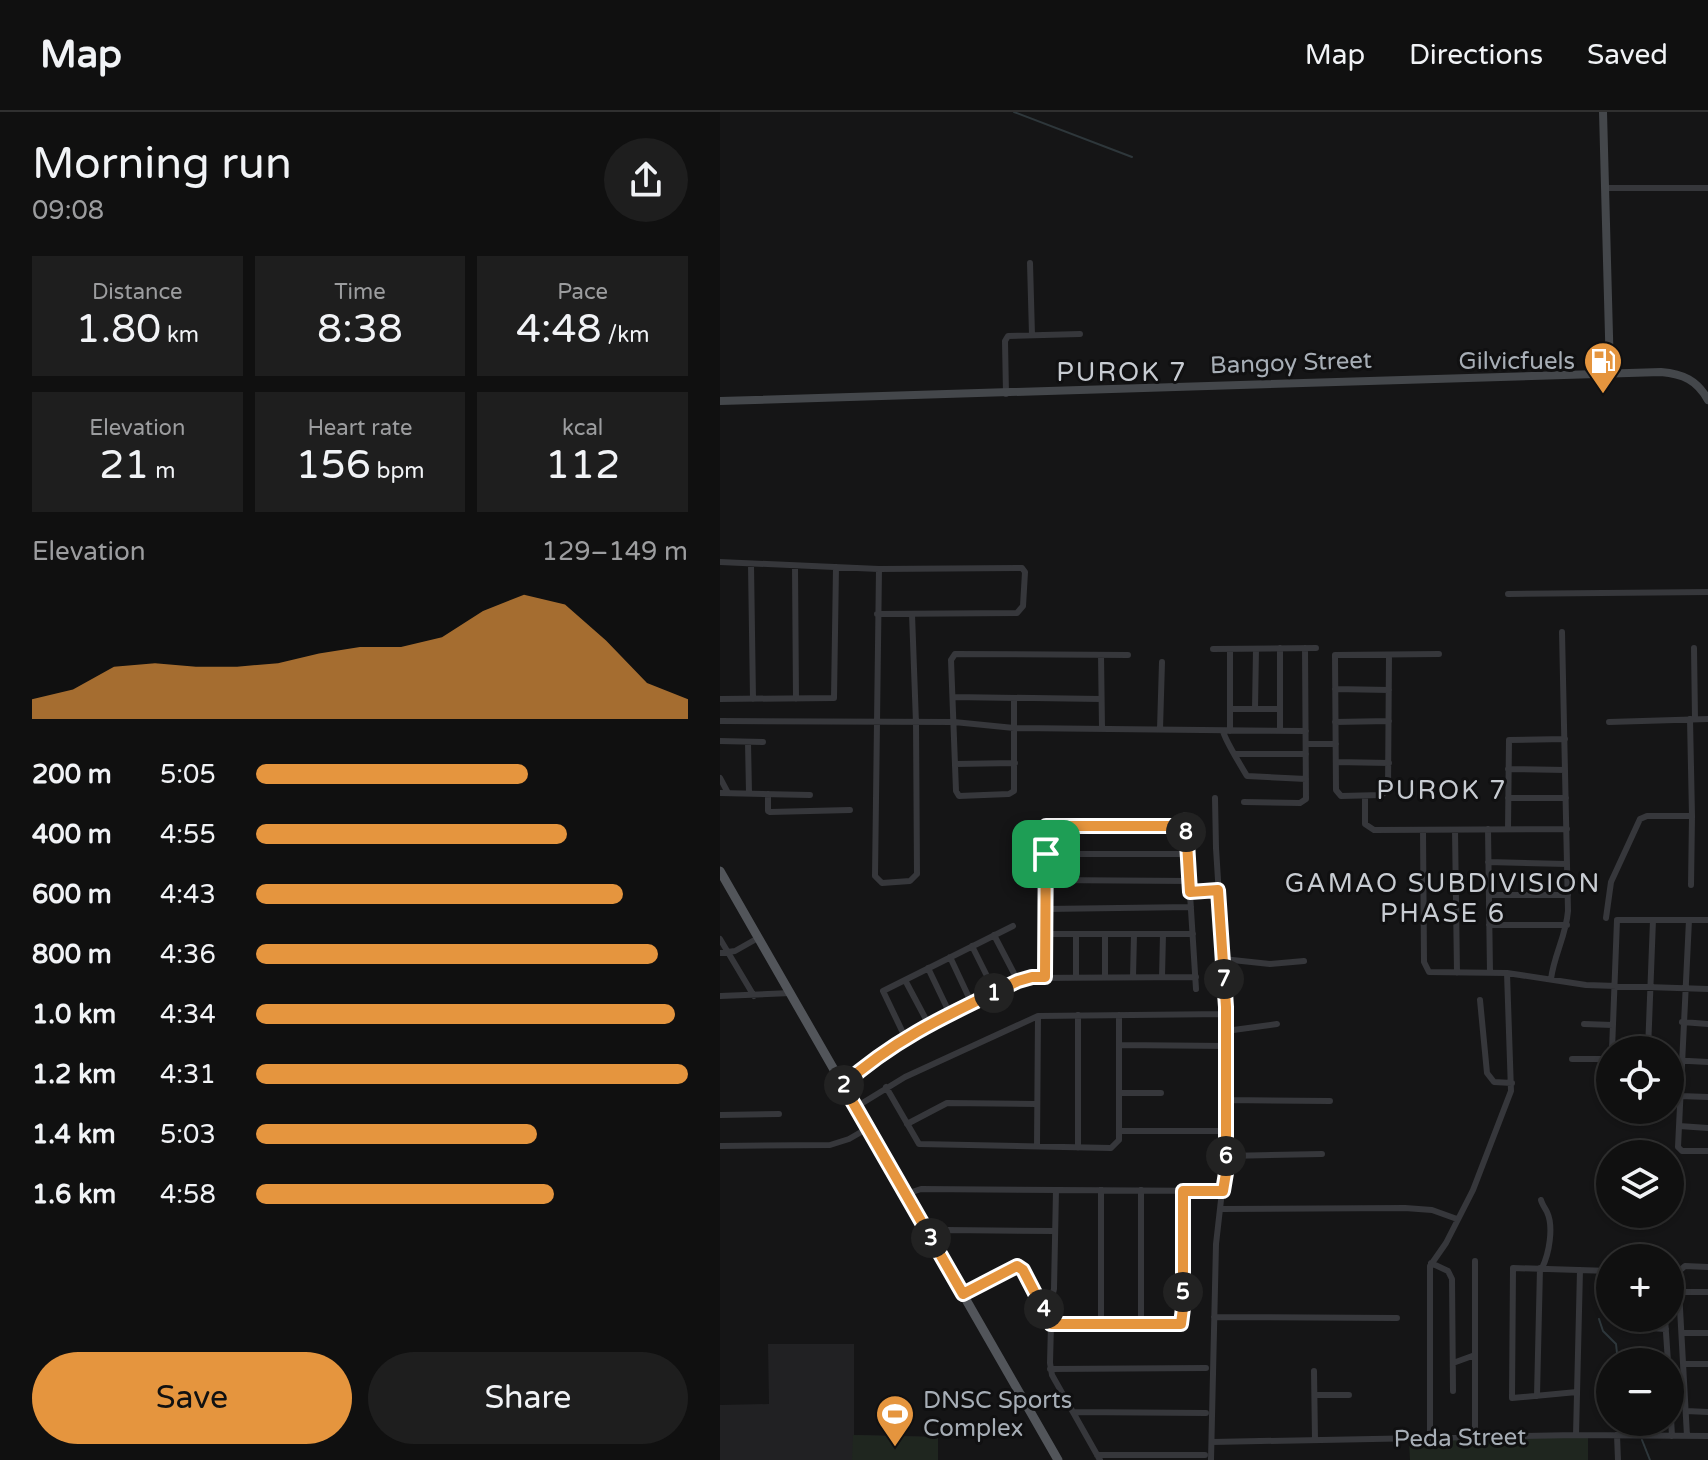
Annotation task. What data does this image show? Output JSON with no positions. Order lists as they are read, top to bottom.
{
  "streets": {
    "main road": ["Bangoy Street"],
    "street": ["Peda Street"]
  },
  "districts": ["PUROK 7", "PUROK 7", "GAMAO SUBDIVISION PHASE 6"],
  "places": {
    "fuel station": ["Gilvicfuels"],
    "sports": ["DNSC Sports Complex"]
  },
  "page": {
    "header": "Map",
    "nav": ["Map", "Directions", "Saved"],
    "heading": ["Morning run", "09:08"],
    "stats": [
      ["Distance", "1.80 km"],
      ["Time", "8:38"],
      ["Pace", "4:48 /km"],
      ["Elevation", "21 m"],
      ["Heart rate", "156 bpm"],
      ["kcal", "112"]
    ],
    "chart": ["Elevation", "129–149 m"],
    "list": [
      {
        "name": "200 m",
        "note": "5:05"
      },
      {
        "name": "400 m",
        "note": "4:55"
      },
      {
        "name": "600 m",
        "note": "4:43"
      },
      {
        "name": "800 m",
        "note": "4:36"
      },
      {
        "name": "1.0 km",
        "note": "4:34"
      },
      {
        "name": "1.2 km",
        "note": "4:31"
      },
      {
        "name": "1.4 km",
        "note": "5:03"
      },
      {
        "name": "1.6 km",
        "note": "4:58"
      }
    ],
    "pins": [
      "8",
      "7",
      "1",
      "2",
      "6",
      "3",
      "5",
      "4"
    ],
    "map_buttons": ["+", "−"],
    "buttons": ["Save", "Share"]
  }
}
